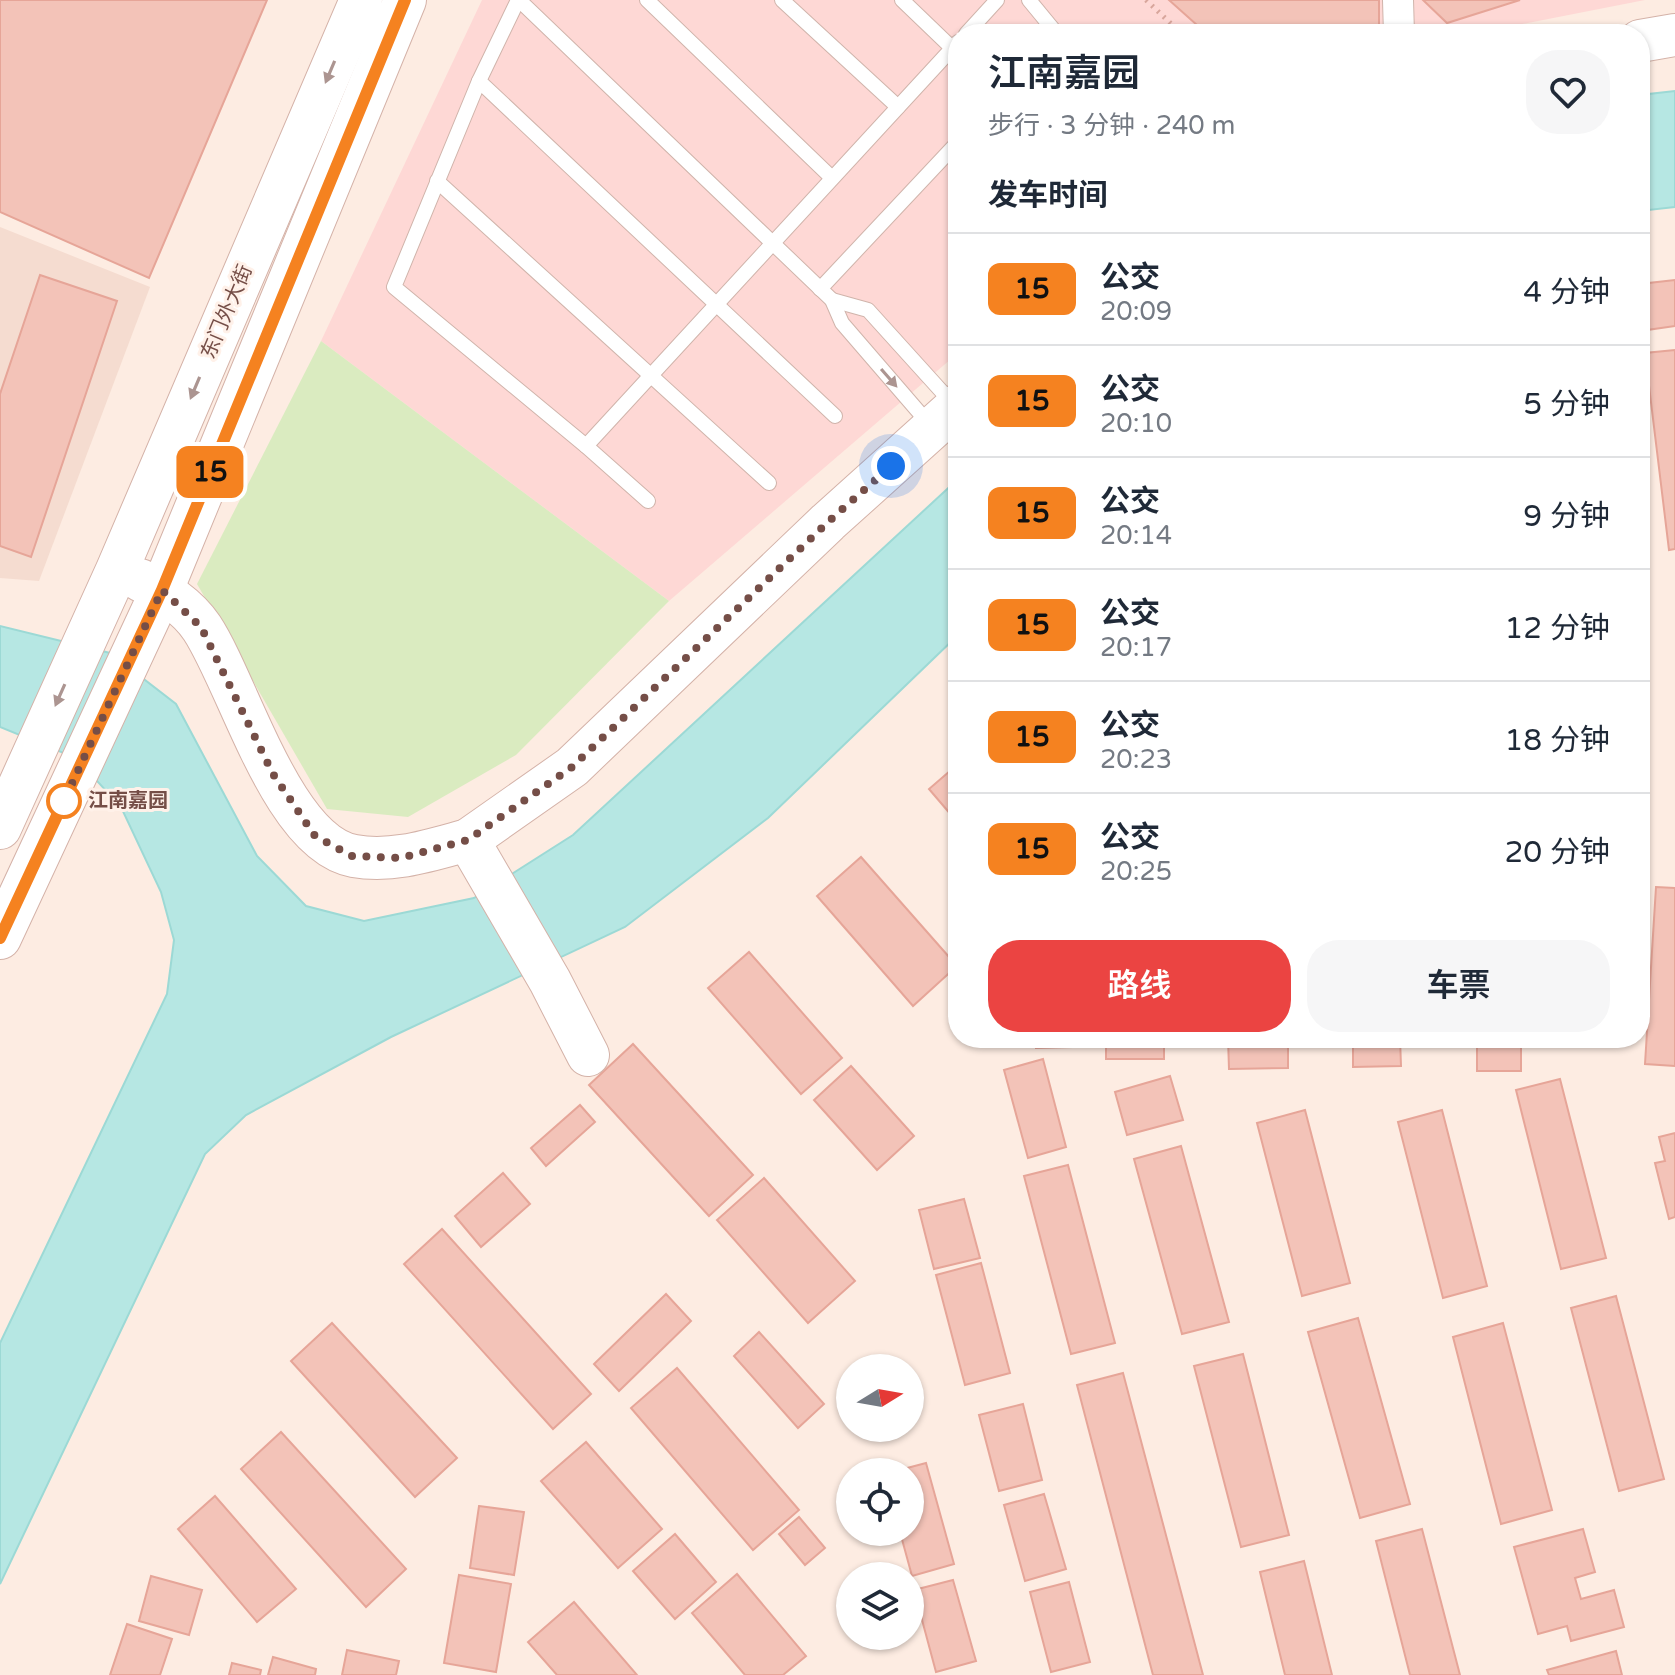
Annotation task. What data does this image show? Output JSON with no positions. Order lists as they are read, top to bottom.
{
  "streets": {
    "street": ["东门外大街"]
  },
  "places": ["江南嘉园"],
  "lines": ["bus line 15"],
  "north": "right",
  "page": {
    "on_map": "15",
    "heading": [
      ["江南嘉园", "步行 · 3 分钟 · 240 m"],
      "发车时间"
    ],
    "list": [
      {
        "mark": "15",
        "name": "公交",
        "note": "20:09",
        "value": "4 分钟"
      },
      {
        "mark": "15",
        "name": "公交",
        "note": "20:10",
        "value": "5 分钟"
      },
      {
        "mark": "15",
        "name": "公交",
        "note": "20:14",
        "value": "9 分钟"
      },
      {
        "mark": "15",
        "name": "公交",
        "note": "20:17",
        "value": "12 分钟"
      },
      {
        "mark": "15",
        "name": "公交",
        "note": "20:23",
        "value": "18 分钟"
      },
      {
        "mark": "15",
        "name": "公交",
        "note": "20:25",
        "value": "20 分钟"
      }
    ],
    "buttons": ["路线", "车票"]
  }
}
